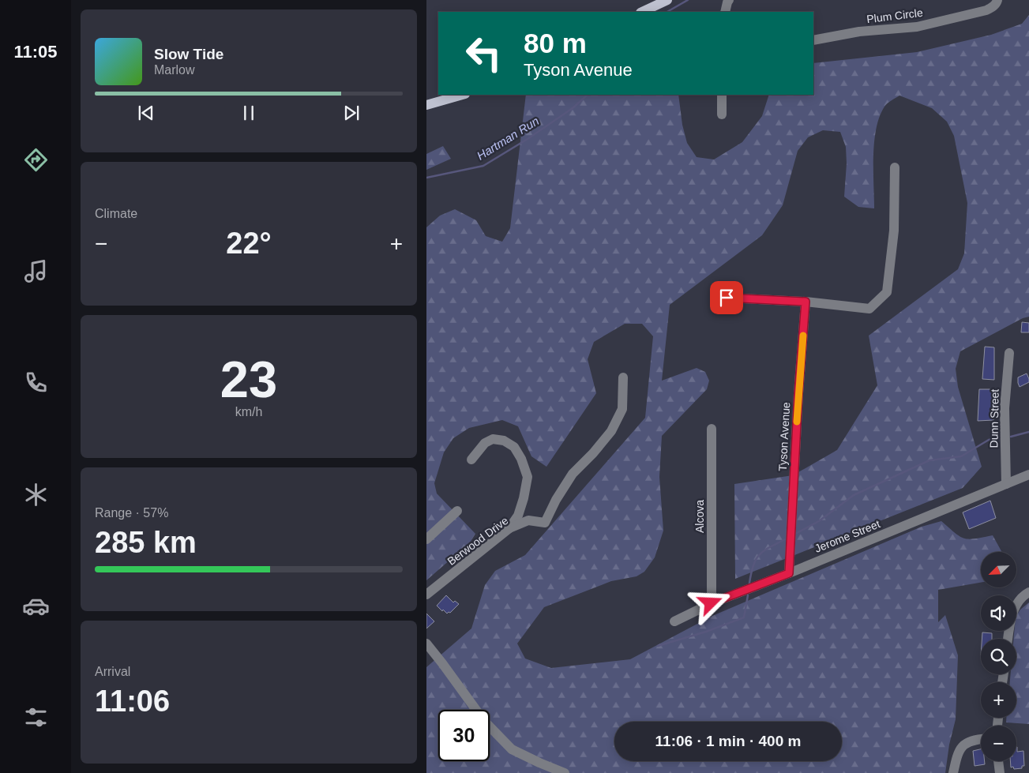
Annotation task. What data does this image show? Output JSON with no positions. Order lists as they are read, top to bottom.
{
  "streets": {
    "street": [
      "Plum Circle",
      "Dunn Street",
      "Tyson Avenue",
      "Alcova",
      "Jerome Street",
      "Berwood Drive"
    ]
  },
  "crossings": [
    ["Dunn Street", "Jerome Street"],
    ["Tyson Avenue", "Jerome Street"],
    ["Alcova", "Jerome Street"]
  ],
  "water": ["Hartman Run"],
  "north": "bottom left",
  "page": {
    "tabs": "11:05",
    "turn": ["80 m", "Tyson Avenue"],
    "song": ["Slow Tide", "Marlow"],
    "tile": [
      "Climate",
      ["23", "km/h"],
      ["Range · 57%", "285 km"],
      ["Arrival", "11:06"]
    ],
    "heat": ["−", "22°", "+"],
    "map_buttons": ["+", "−"],
    "limit": "30",
    "trip": "11:06 · 1 min · 400 m"
  }
}
